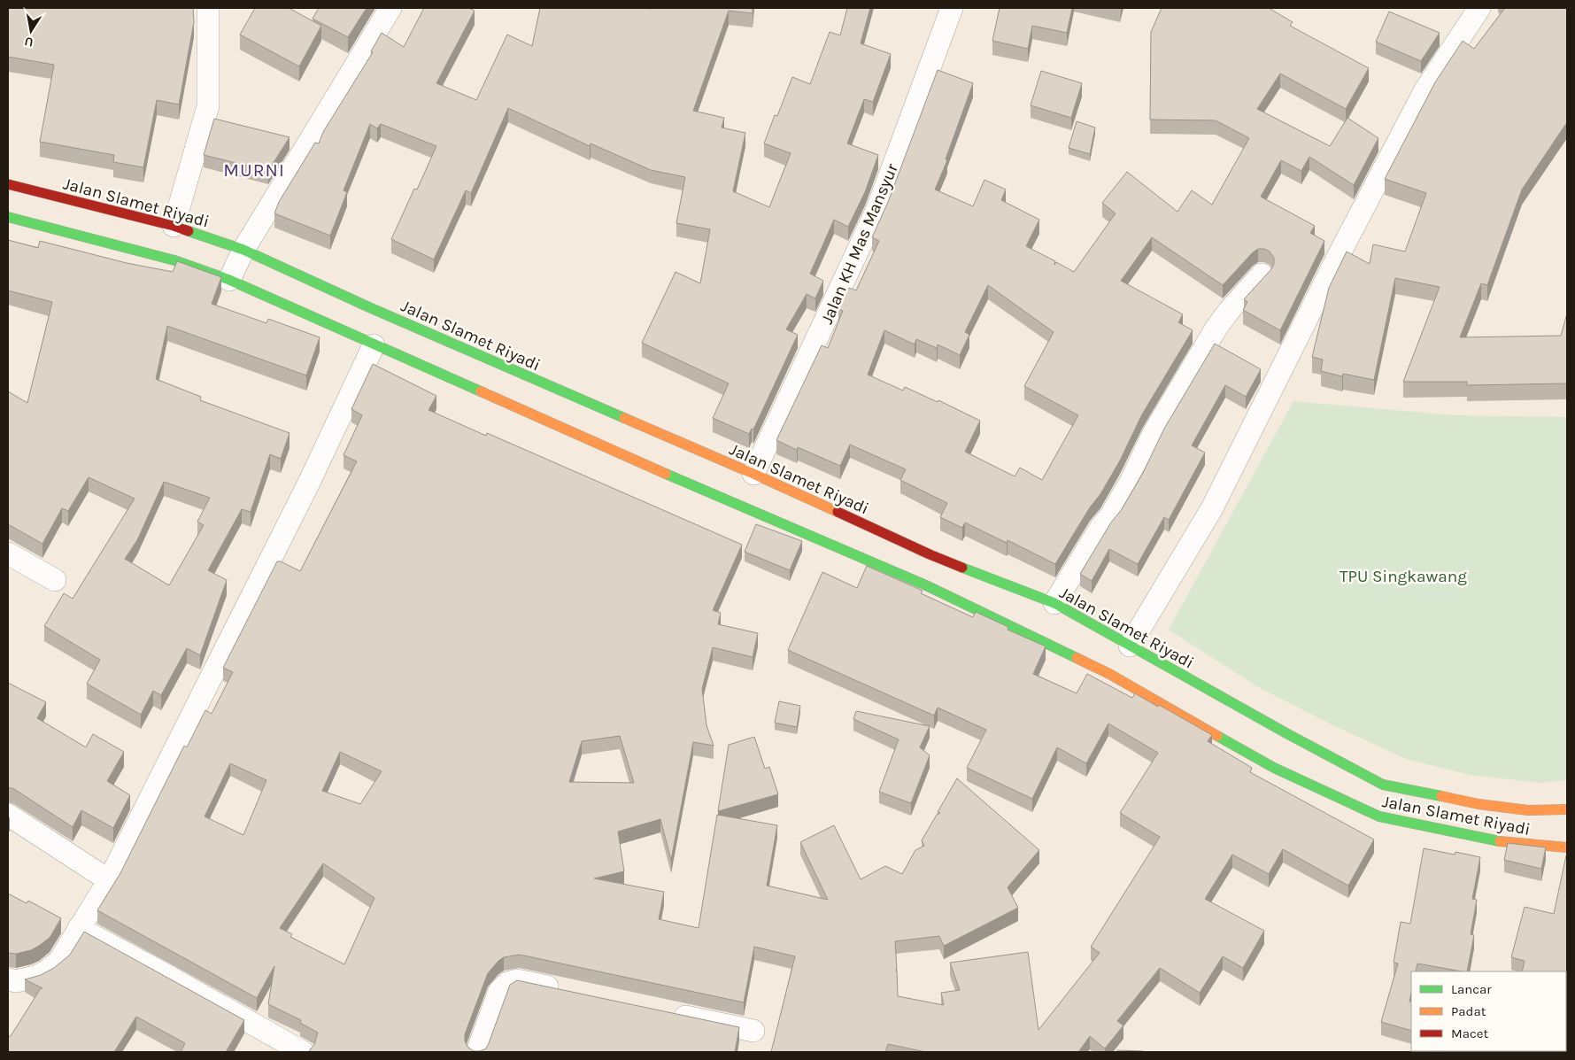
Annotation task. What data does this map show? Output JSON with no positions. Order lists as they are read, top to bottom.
{
  "streets": {
    "main road": ["Jalan Slamet Riyadi"],
    "street": ["Jalan KH Mas Mansyur"]
  },
  "crossings": [
    ["Jalan Slamet Riyadi", "Jalan KH Mas Mansyur"]
  ],
  "districts": ["MURNI"],
  "parks": ["TPU Singkawang"],
  "legend": ["Lancar", "Padat", "Macet"],
  "north": "bottom"
}
